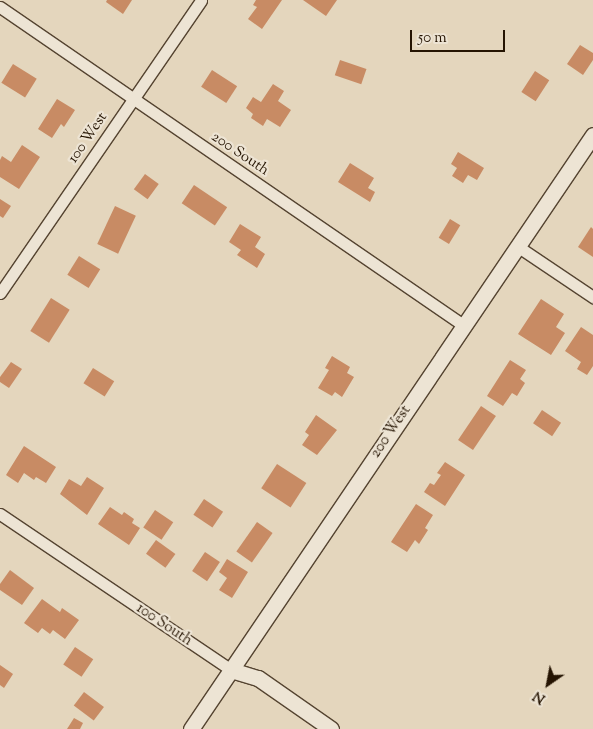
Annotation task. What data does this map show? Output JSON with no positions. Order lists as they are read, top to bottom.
{
  "streets": {
    "street": [
      "100 West",
      "200 South",
      "200 West",
      "100 South"
    ]
  },
  "crossings": [
    ["100 West", "200 South"],
    ["200 South", "200 West"],
    ["200 West", "100 South"]
  ],
  "scale_bar": "50 m",
  "north": "bottom left"
}
